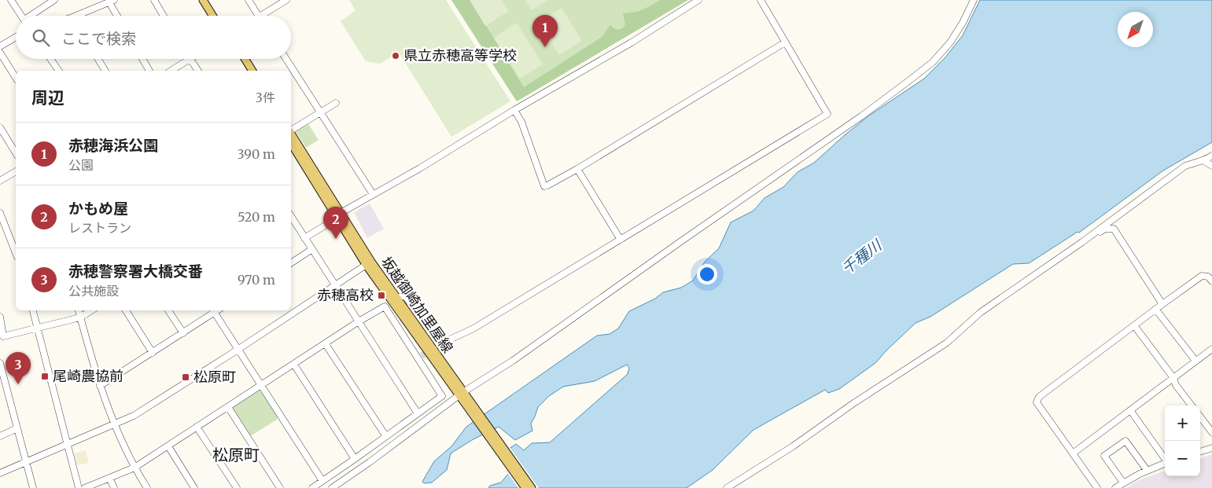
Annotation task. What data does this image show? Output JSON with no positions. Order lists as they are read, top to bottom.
{
  "streets": {
    "main road": ["坂越御崎加里屋線"]
  },
  "districts": ["松原町"],
  "water": ["千種川"],
  "places": {
    "other": ["県立赤穂高等学校"],
    "transit": ["赤穂高校", "尾崎農協前", "松原町"]
  },
  "north": "bottom left",
  "page": {
    "pins": ["1", "2", "3"],
    "search": "ここで検索",
    "heading": ["周辺", "3件"],
    "list": [
      {
        "mark": "1",
        "name": "赤穂海浜公園",
        "note": "公園",
        "value": "390 m"
      },
      {
        "mark": "2",
        "name": "かもめ屋",
        "note": "レストラン",
        "value": "520 m"
      },
      {
        "mark": "3",
        "name": "赤穂警察署大橋交番",
        "note": "公共施設",
        "value": "970 m"
      }
    ],
    "map_buttons": ["+", "−"]
  }
}
